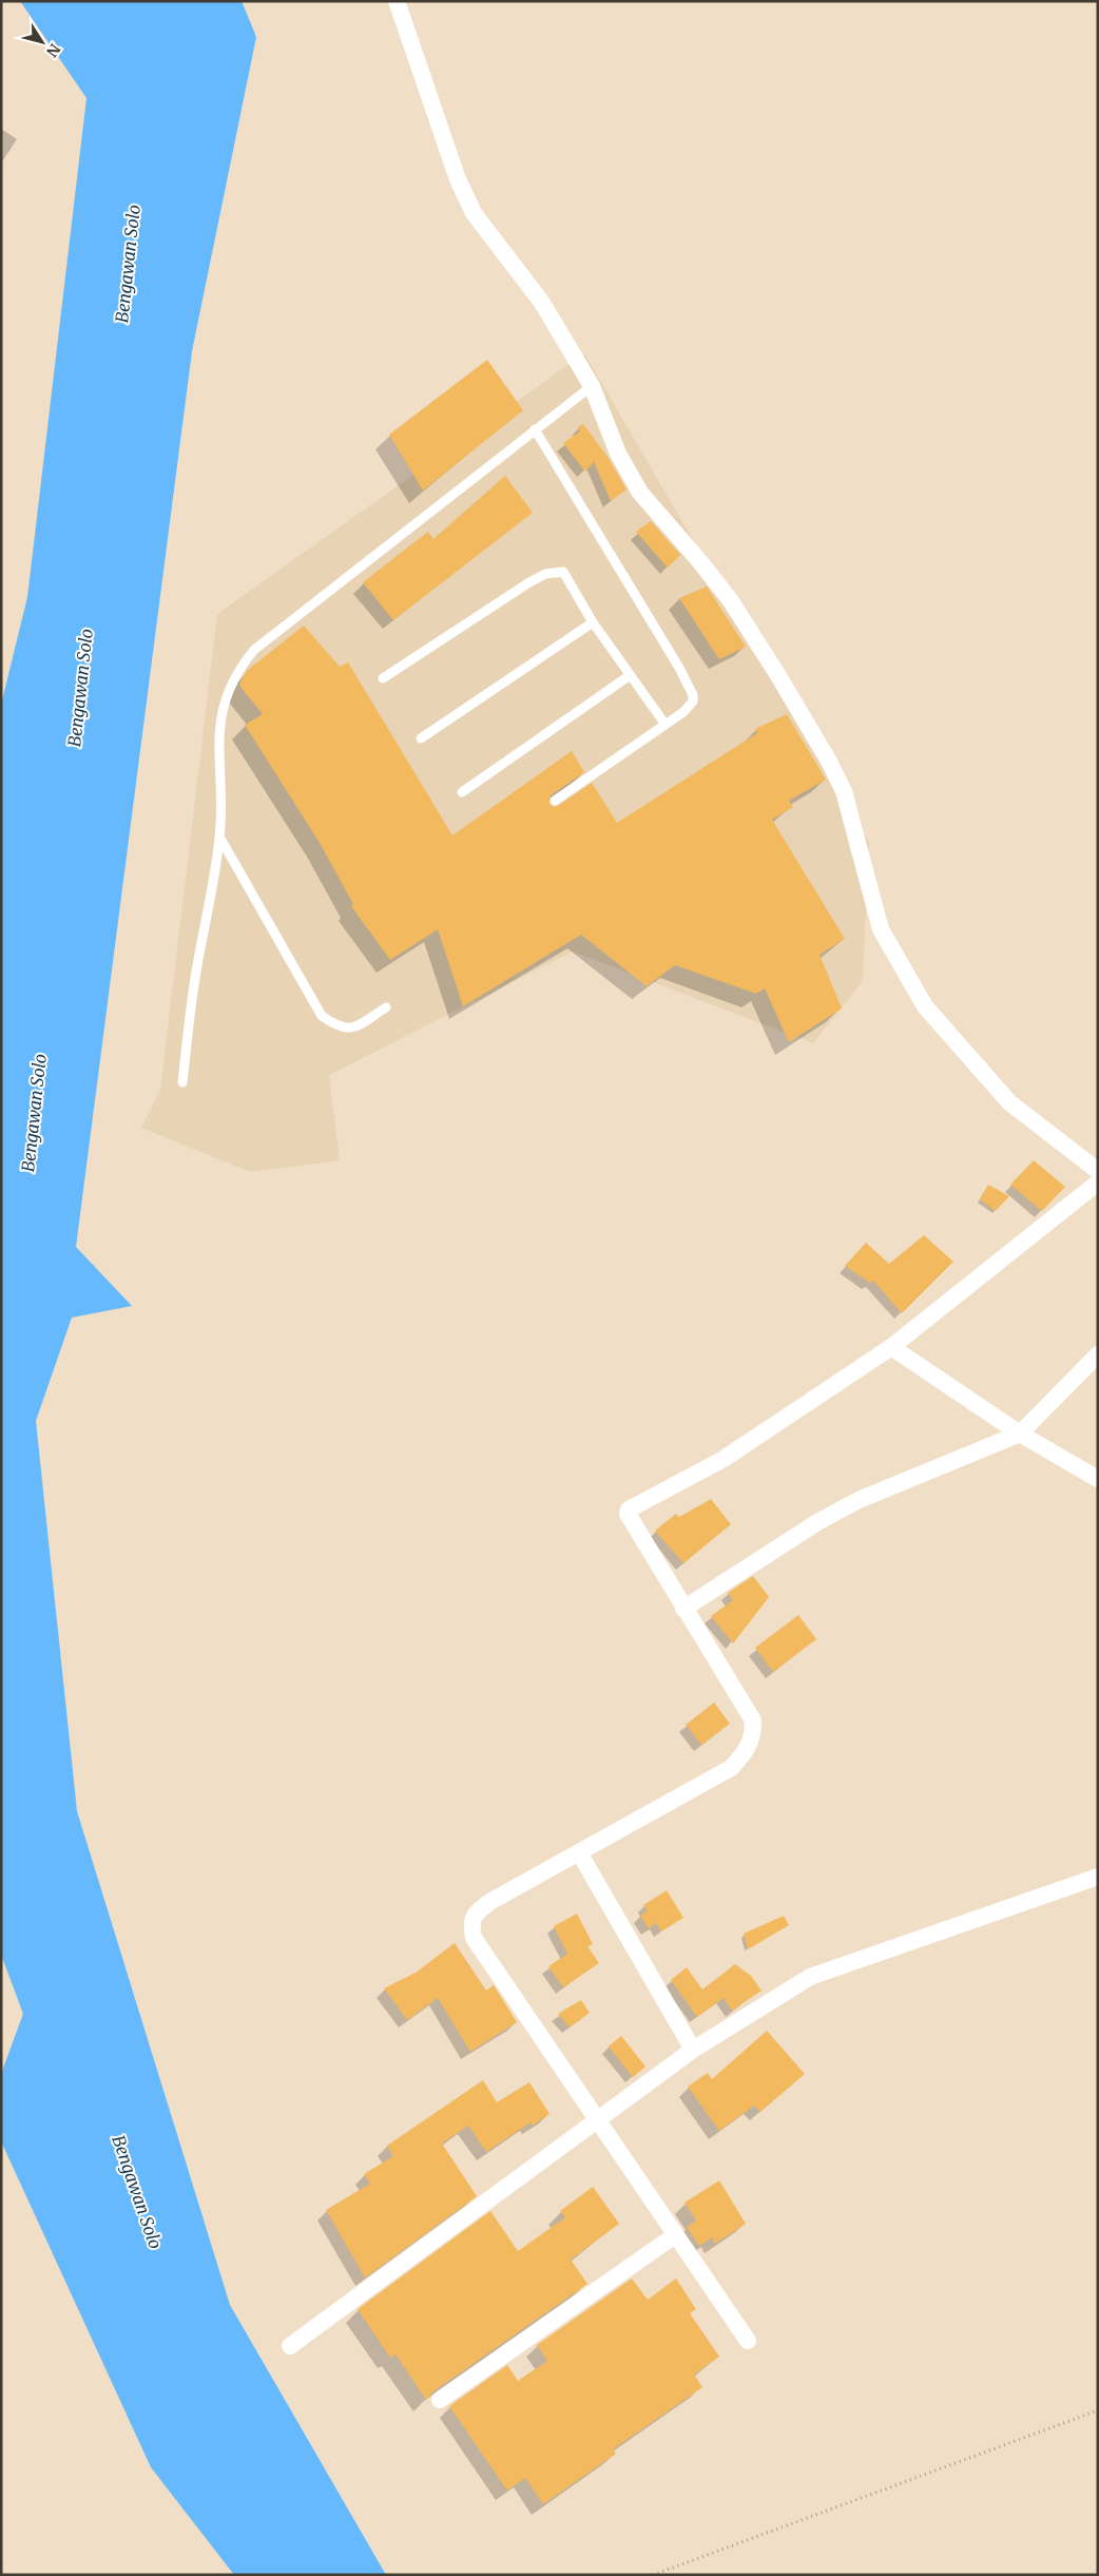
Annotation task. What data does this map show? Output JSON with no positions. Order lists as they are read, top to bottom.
{
  "water": ["Bengawan Solo"],
  "north": "bottom right"
}
